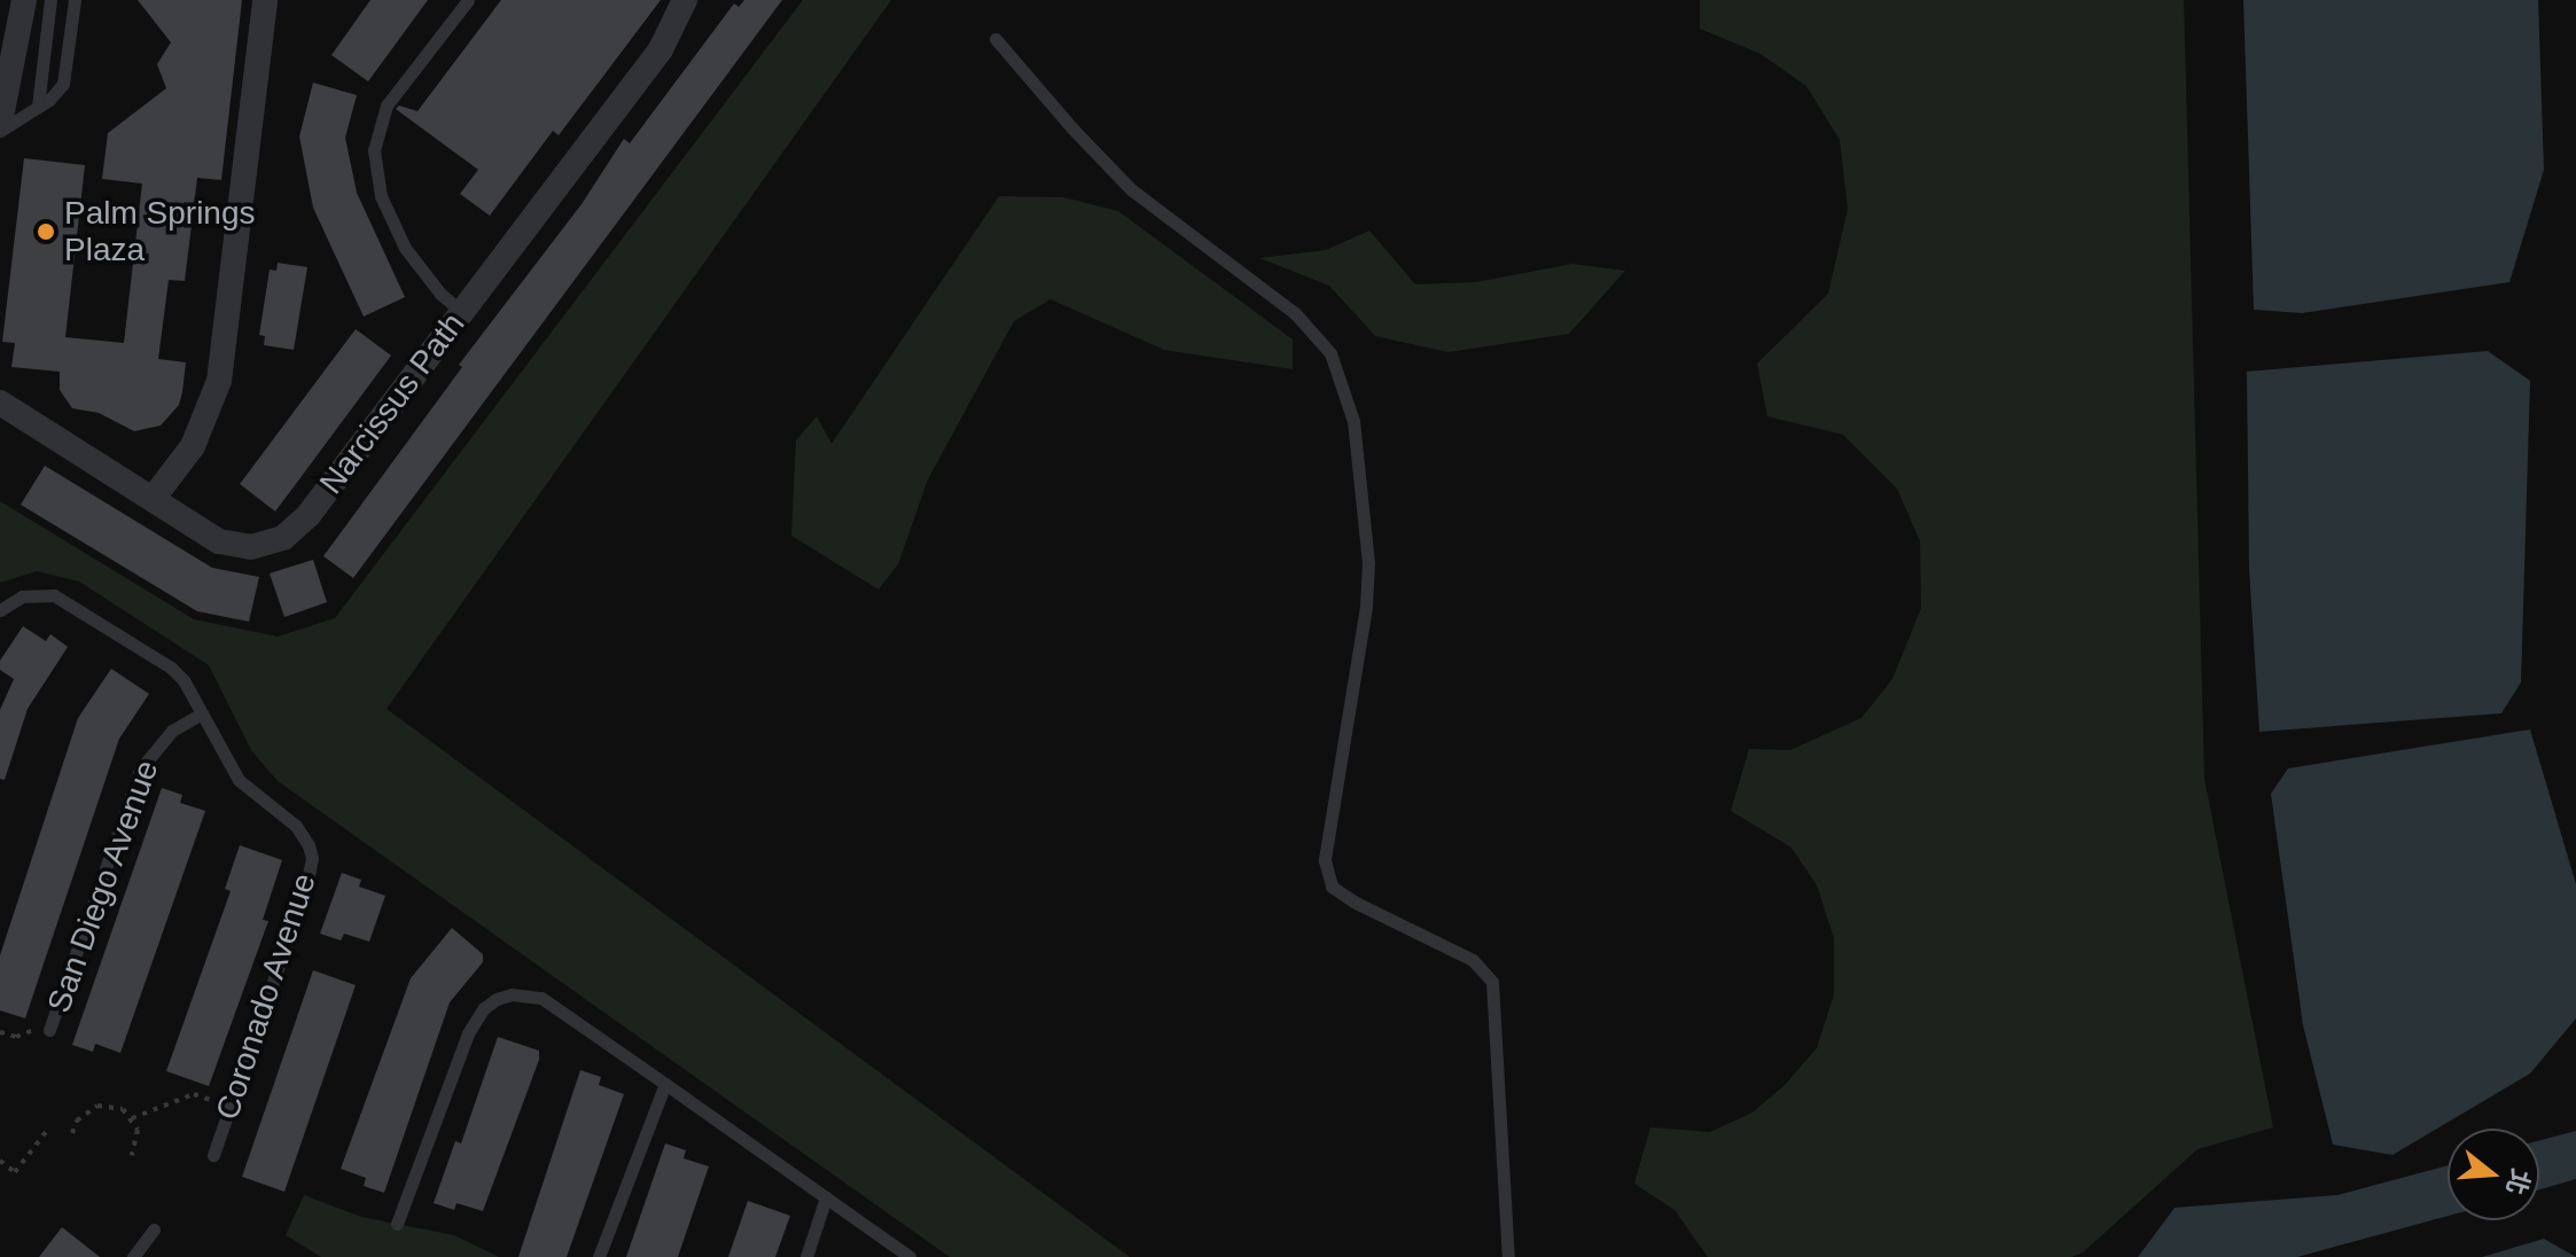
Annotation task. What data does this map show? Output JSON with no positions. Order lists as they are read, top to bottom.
{
  "streets": {
    "street": ["Narcissus Path"],
    "lane": ["San Diego Avenue", "Coronado Avenue"]
  },
  "crossings": [
    ["San Diego Avenue", "Coronado Avenue"]
  ],
  "places": ["Palm Springs Plaza"],
  "north": "right"
}
